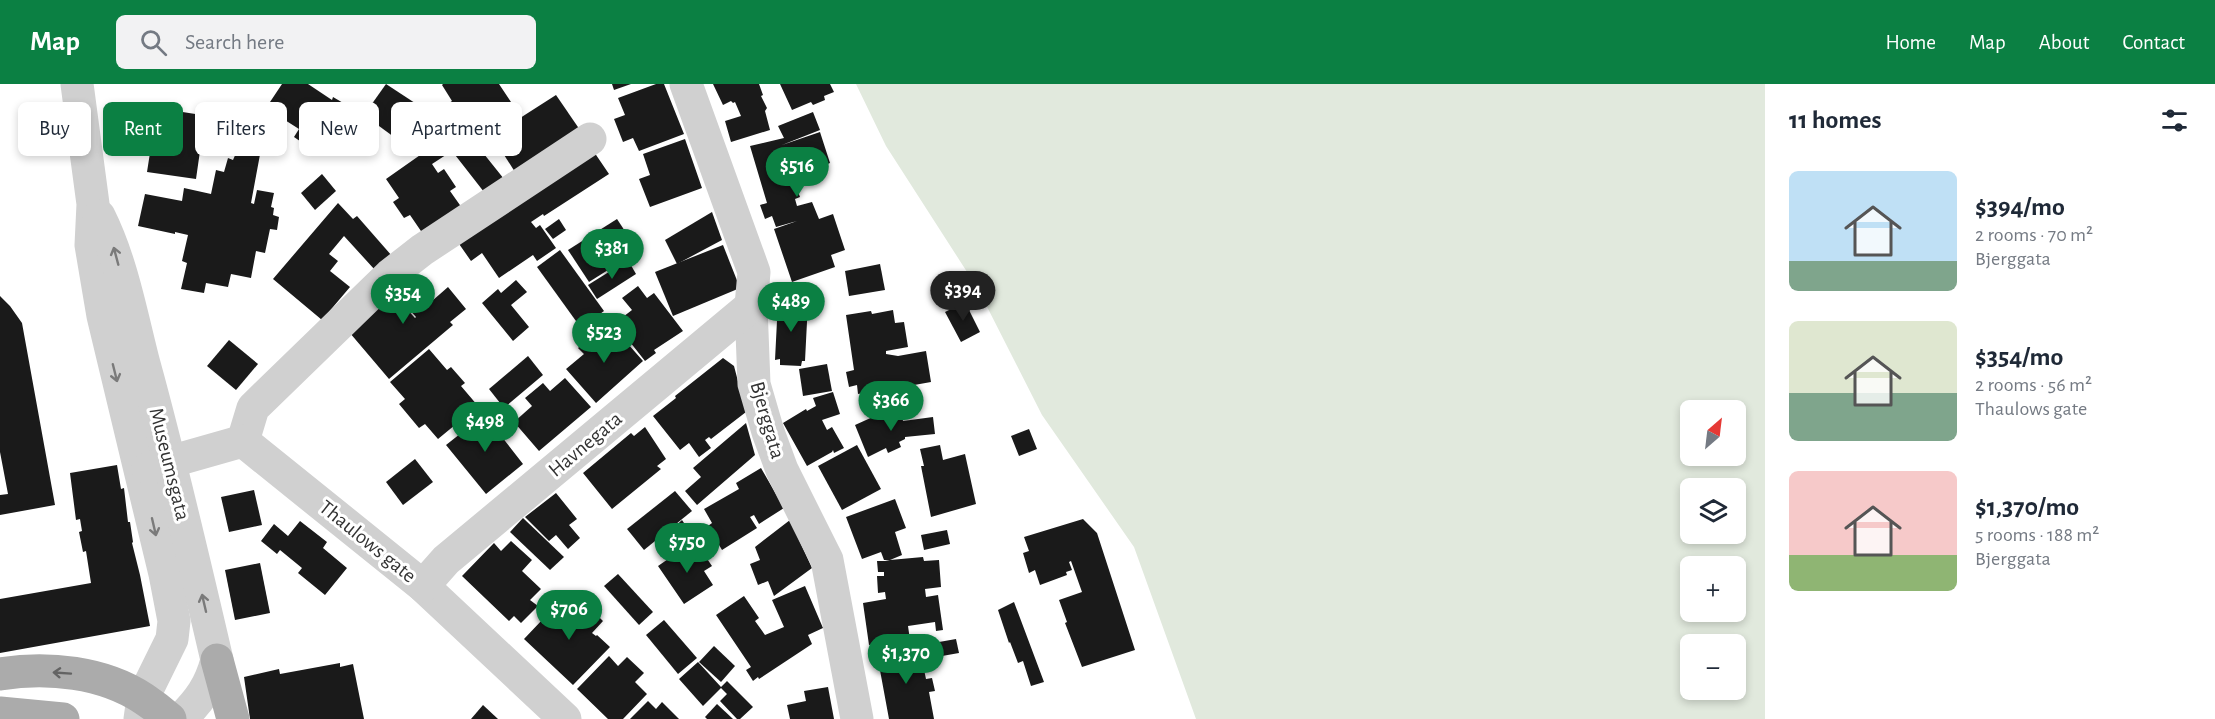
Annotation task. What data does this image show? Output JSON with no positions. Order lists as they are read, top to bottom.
{
  "streets": {
    "street": [
      "Bjerggata",
      "Havnegata",
      "Museumsgata",
      "Thaulows gate"
    ]
  },
  "crossings": [
    ["Bjerggata", "Havnegata"],
    ["Havnegata", "Thaulows gate"]
  ],
  "north": "top right",
  "page": {
    "header": "Map",
    "search": "Search here",
    "nav": [
      "Home",
      "Map",
      "About",
      "Contact"
    ],
    "heading": "11 homes",
    "chip": [
      "Buy",
      "Rent",
      "Filters",
      "New",
      "Apartment"
    ],
    "price": [
      "$516",
      "$381",
      "$394",
      "$354",
      "$489",
      "$523",
      "$366",
      "$498",
      "$750",
      "$706",
      "$1,370"
    ],
    "list": [
      {
        "name": "$394/mo",
        "note": "2 rooms · 70 m² · Bjerggata"
      },
      {
        "name": "$354/mo",
        "note": "2 rooms · 56 m² · Thaulows gate"
      },
      {
        "name": "$1,370/mo",
        "note": "5 rooms · 188 m² · Bjerggata"
      }
    ],
    "map_buttons": ["+", "−"]
  }
}
